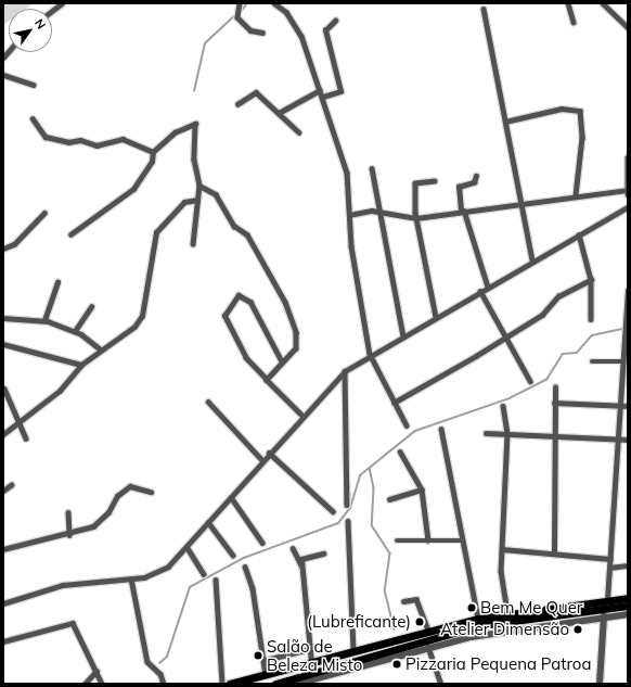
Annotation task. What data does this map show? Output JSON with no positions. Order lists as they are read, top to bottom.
{
  "places": [
    "Bem Me Quer",
    "(Lubreficante)",
    "Atelier Dimensão",
    "Salão de Beleza Misto",
    "Pizzaria Pequena Patroa"
  ],
  "north": "top right"
}
